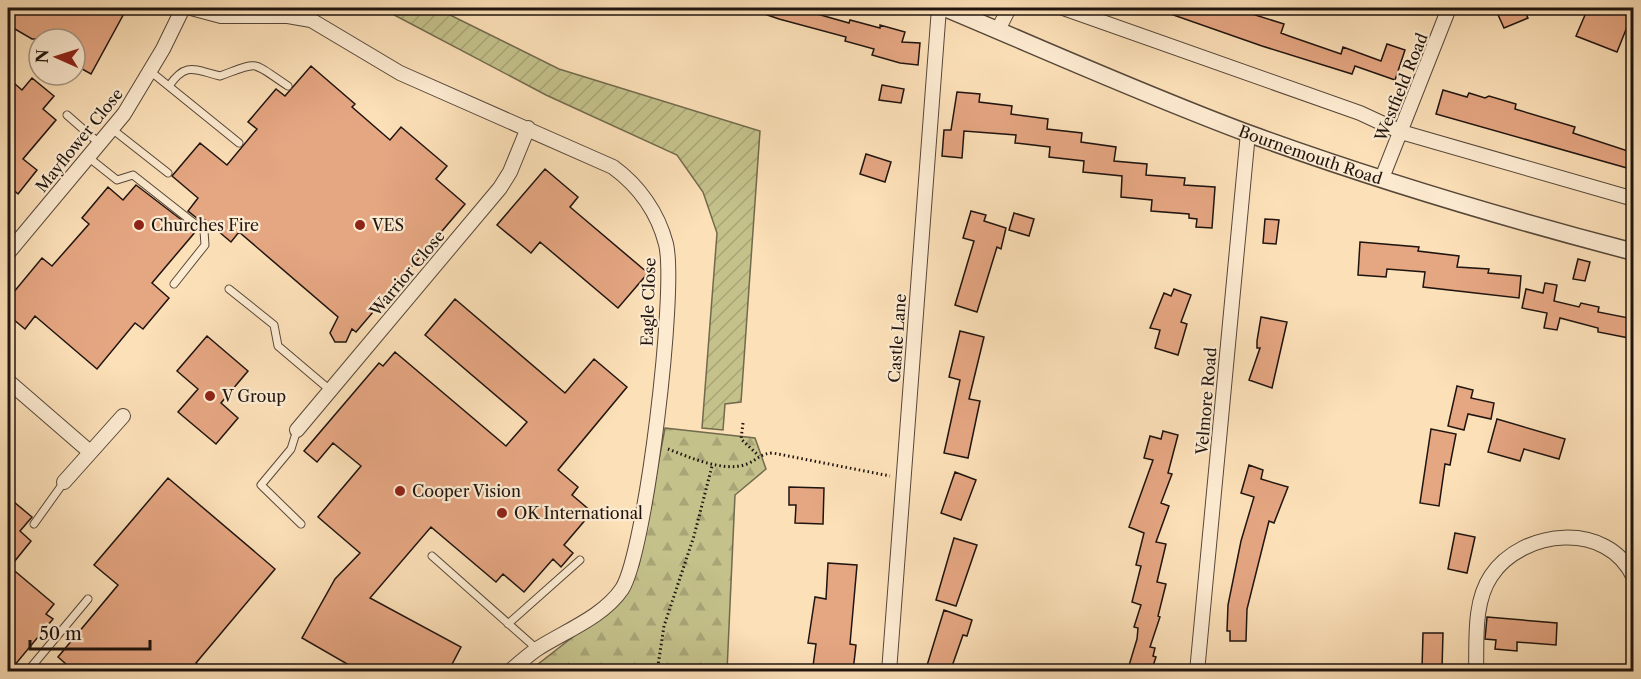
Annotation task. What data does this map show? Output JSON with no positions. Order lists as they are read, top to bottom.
{
  "streets": {
    "street": [
      "Westfield Road",
      "Mayflower Close",
      "Bournemouth Road",
      "Warrior Close",
      "Eagle Close",
      "Castle Lane",
      "Velmore Road"
    ]
  },
  "crossings": [
    ["Westfield Road", "Bournemouth Road"],
    ["Bournemouth Road", "Velmore Road"],
    ["Warrior Close", "Eagle Close"]
  ],
  "places": [
    "Churches Fire",
    "VES",
    "V Group",
    "Cooper Vision",
    "OK International"
  ],
  "scale_bar": "50 m",
  "north": "left"
}
